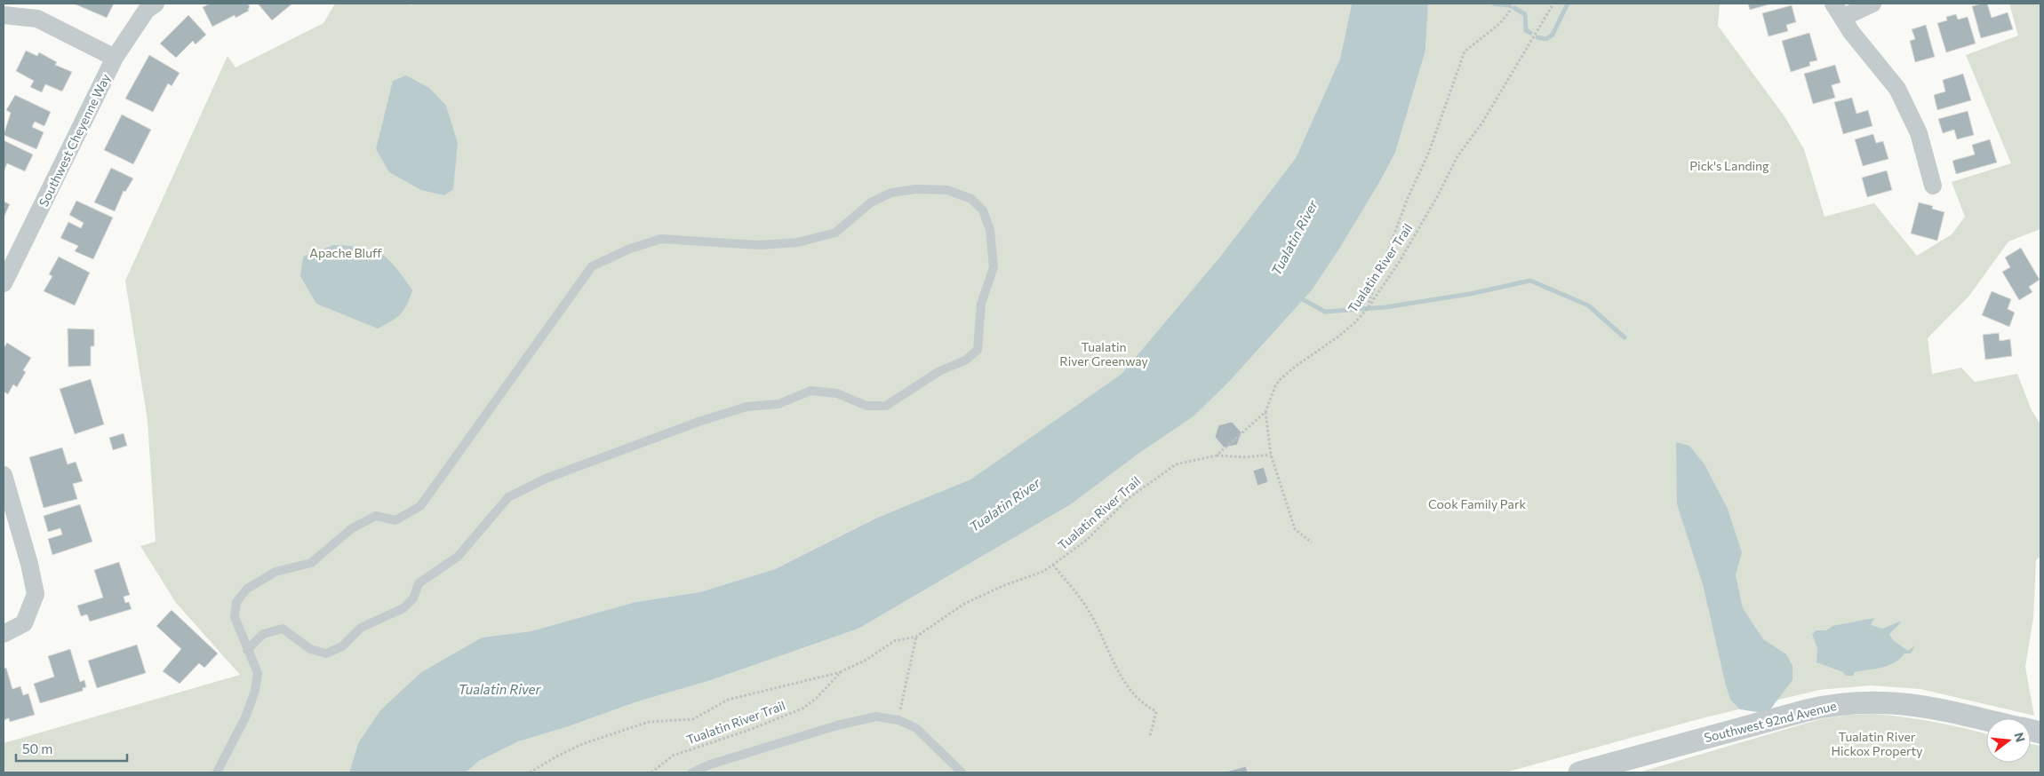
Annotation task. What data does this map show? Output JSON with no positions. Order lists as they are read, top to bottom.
{
  "streets": {
    "street": ["Southwest Cheyenne Way", "Southwest 92nd Avenue"],
    "path": ["Tualatin River Trail"]
  },
  "water": ["Tualatin River"],
  "parks": [
    "Pick's Landing",
    "Apache Bluff",
    "Tualatin River Greenway",
    "Cook Family Park",
    "Tualatin River Hickox Property"
  ],
  "scale_bar": "50 m",
  "north": "right"
}
